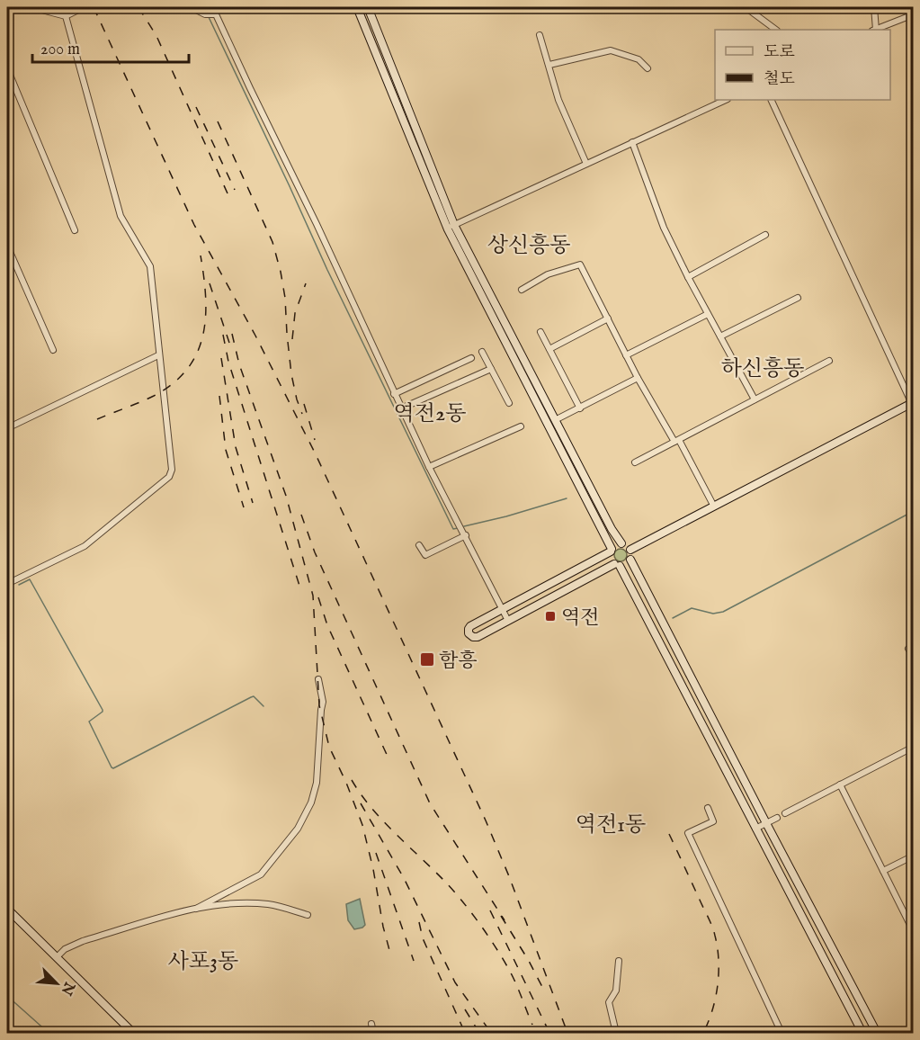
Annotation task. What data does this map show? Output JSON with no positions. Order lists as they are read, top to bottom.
{
  "districts": [
    "상신흥동",
    "하신흥동",
    "역전2동",
    "역전1동",
    "사포3동"
  ],
  "places": {
    "transit": ["역전", "함흥"]
  },
  "legend": ["도로", "철도"],
  "scale_bar": "200 m",
  "north": "bottom right"
}
